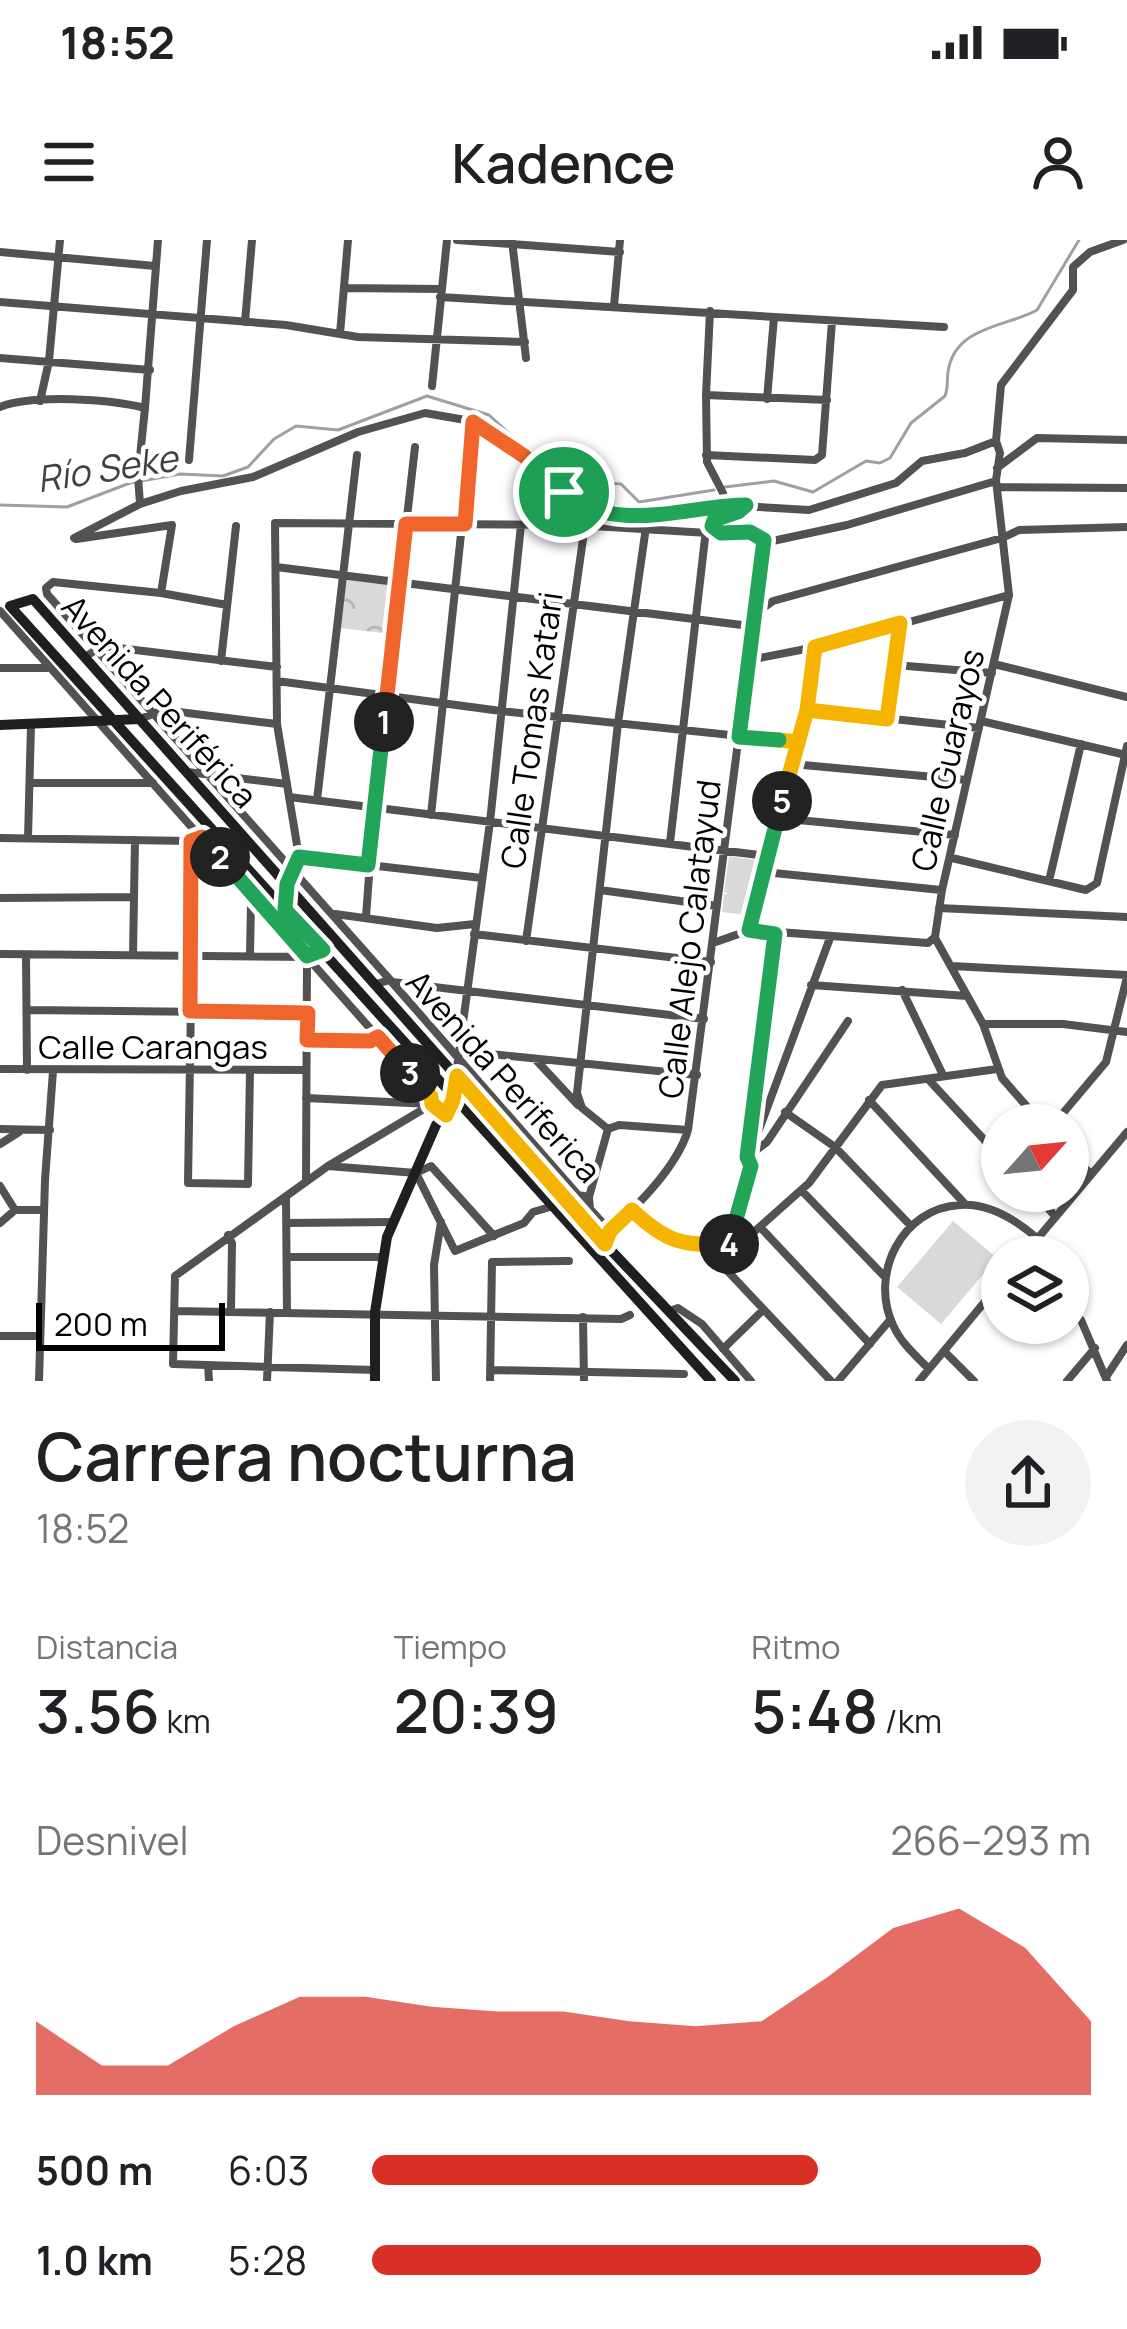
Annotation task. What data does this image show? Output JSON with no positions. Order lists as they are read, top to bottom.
{
  "streets": {
    "street": [
      "Avenida Periférica",
      "Calle Tomas Katari",
      "Calle Guarayos",
      "Calle Alejo Calatayud",
      "Calle Carangas",
      "Avenida Periferica"
    ]
  },
  "crossings": [
    ["Avenida Periférica", "Avenida Periferica"]
  ],
  "water": ["Río Seke"],
  "scale_bar": "200 m",
  "north": "top right",
  "page": {
    "status": "18:52",
    "header": "Kadence",
    "pins": [
      "1",
      "5",
      "2",
      "3",
      "4"
    ],
    "scale": "200 m",
    "heading": ["Carrera nocturna", "18:52"],
    "stats": [
      ["Distancia", "3.56 km"],
      ["Tiempo", "20:39"],
      ["Ritmo", "5:48 /km"]
    ],
    "chart": ["Desnivel", "266–293 m"],
    "list": [
      {
        "name": "500 m",
        "note": "6:03"
      },
      {
        "name": "1.0 km",
        "note": "5:28"
      }
    ]
  }
}
